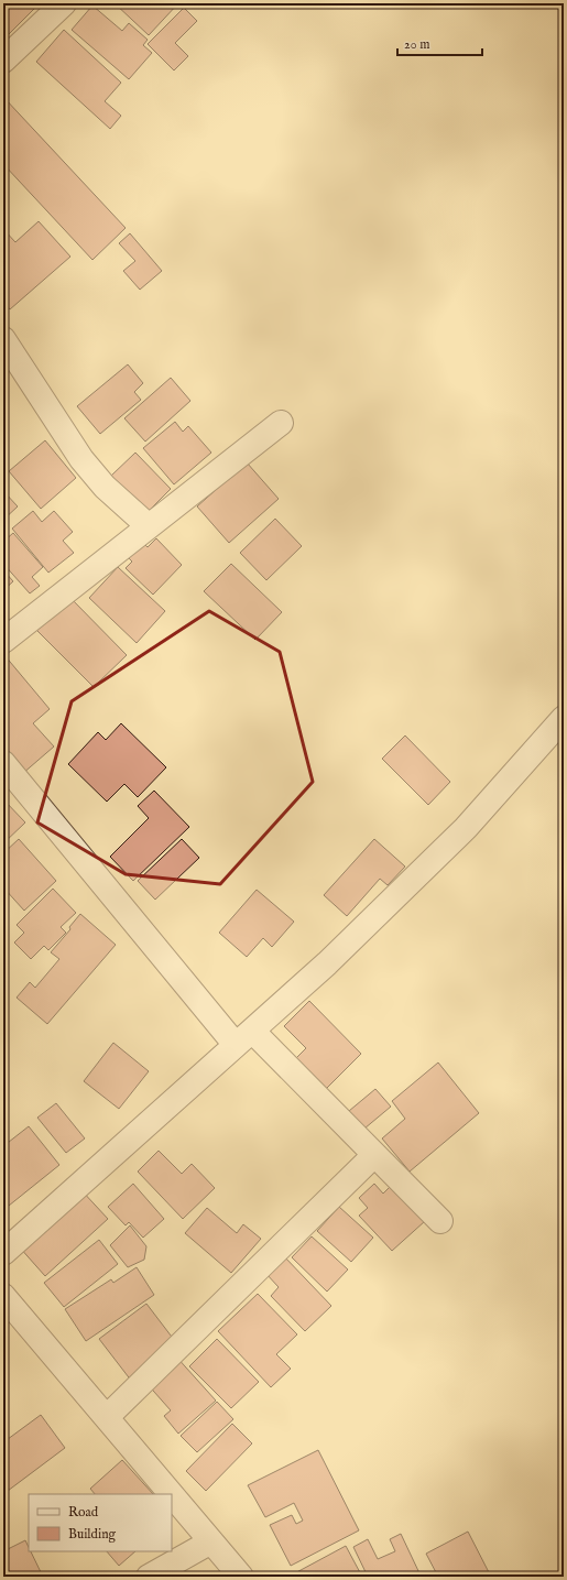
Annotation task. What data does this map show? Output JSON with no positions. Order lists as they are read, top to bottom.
{
  "legend": ["Road", "Building"],
  "scale_bar": "20 m"
}
